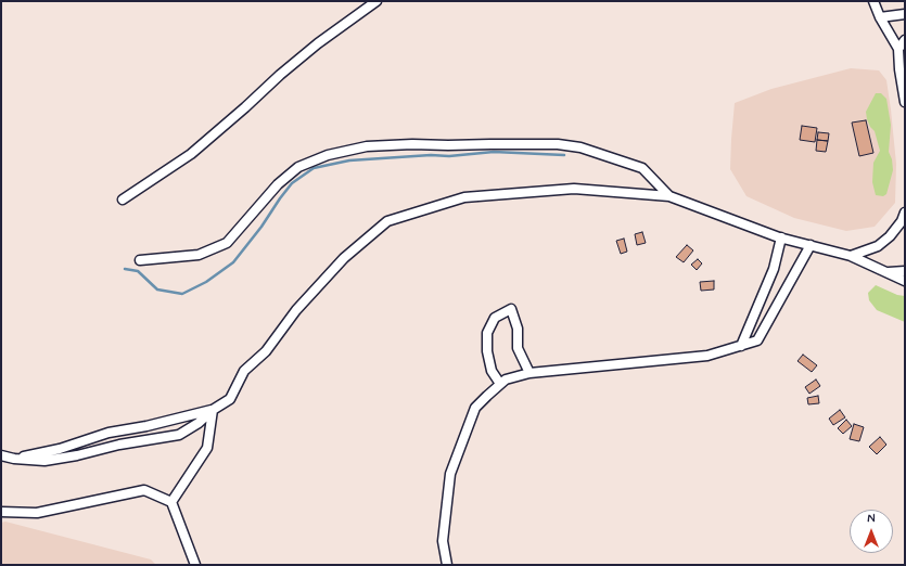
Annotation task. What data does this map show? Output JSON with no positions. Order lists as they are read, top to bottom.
{
  "north": "top"
}
